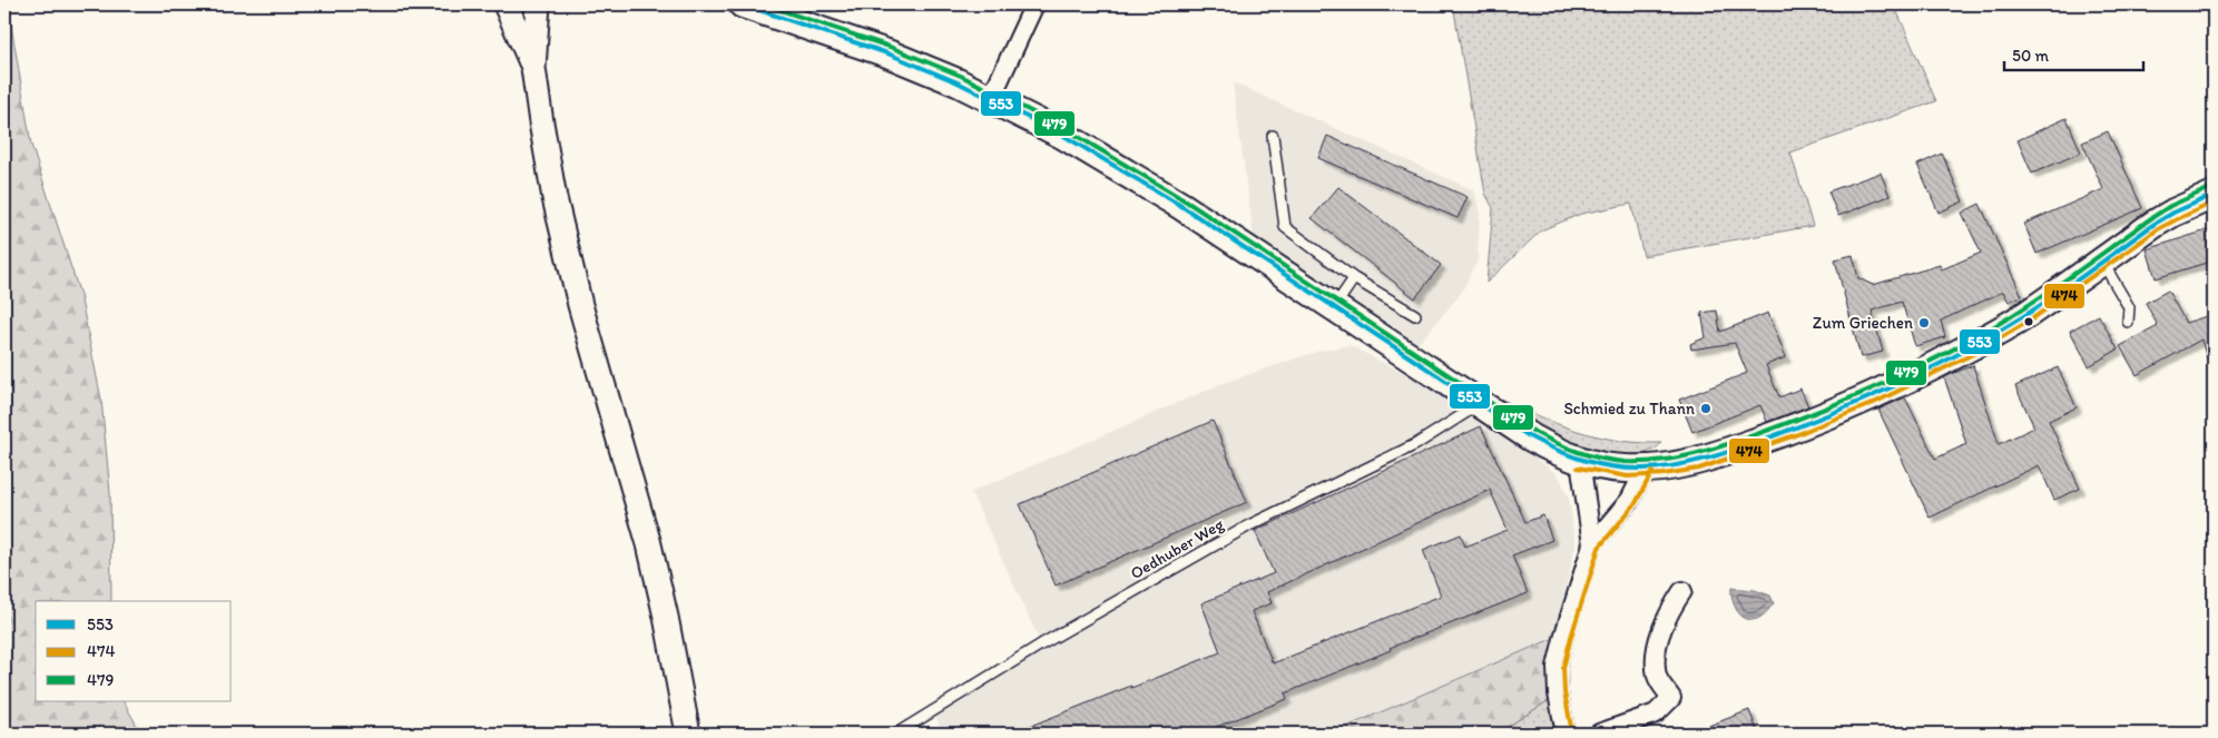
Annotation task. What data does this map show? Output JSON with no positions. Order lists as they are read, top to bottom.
{
  "streets": {
    "lane": ["Oedhuber Weg"]
  },
  "places": ["Zum Griechen", "Schmied zu Thann"],
  "lines": ["transit line 553", "transit line 479", "transit line 474"],
  "legend": ["553", "474", "479"],
  "scale_bar": "50 m"
}
